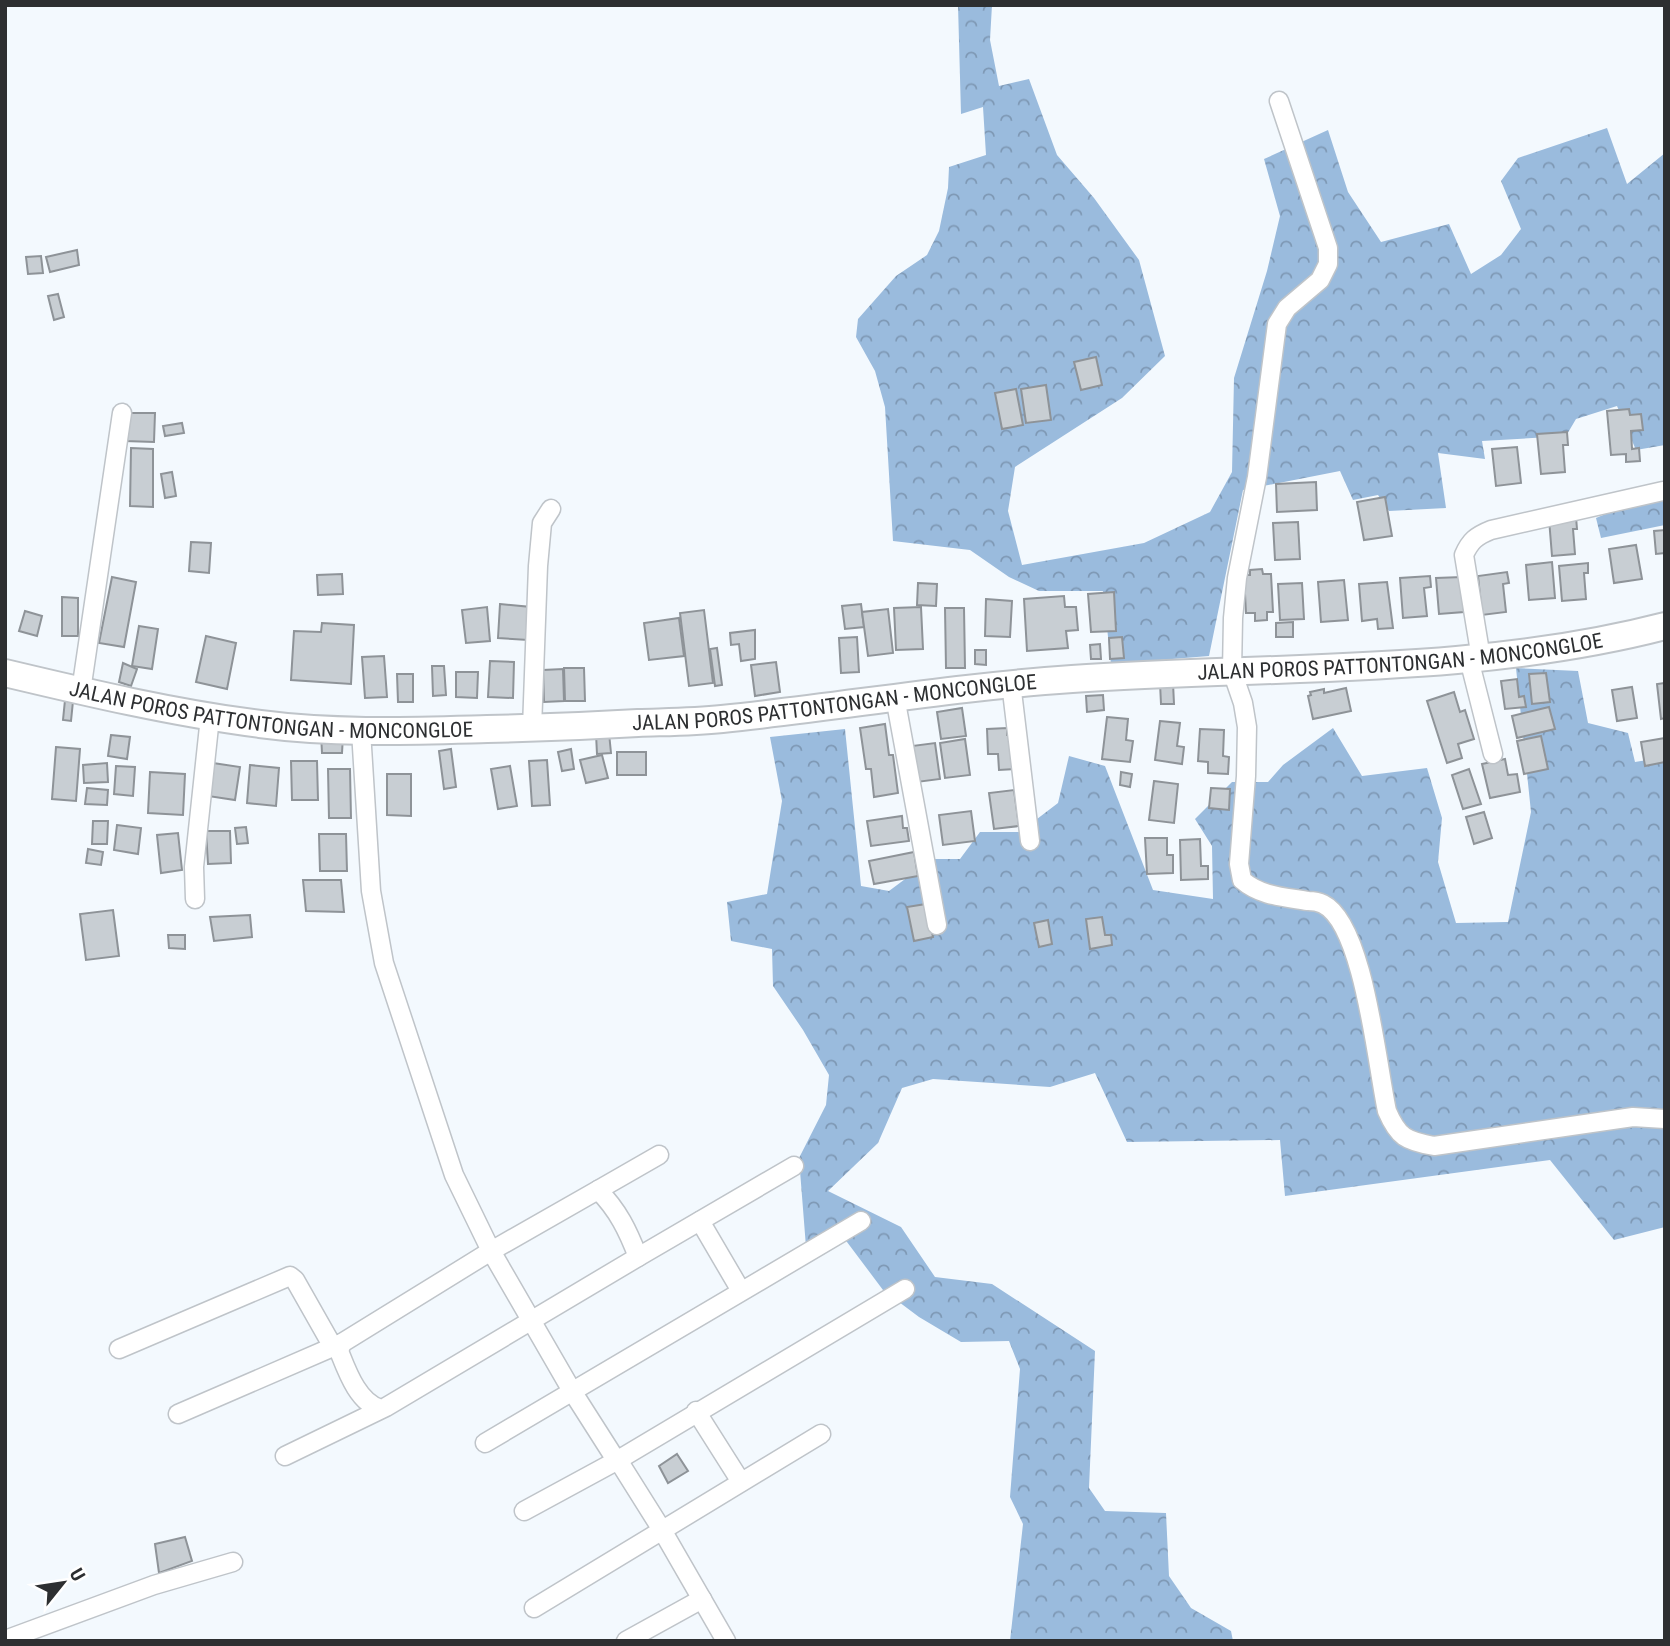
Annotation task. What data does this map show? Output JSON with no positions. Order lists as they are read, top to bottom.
{
  "streets": {
    "street": ["JALAN POROS PATTONTONGAN - MONCONGLOE"]
  },
  "north": "top right"
}
